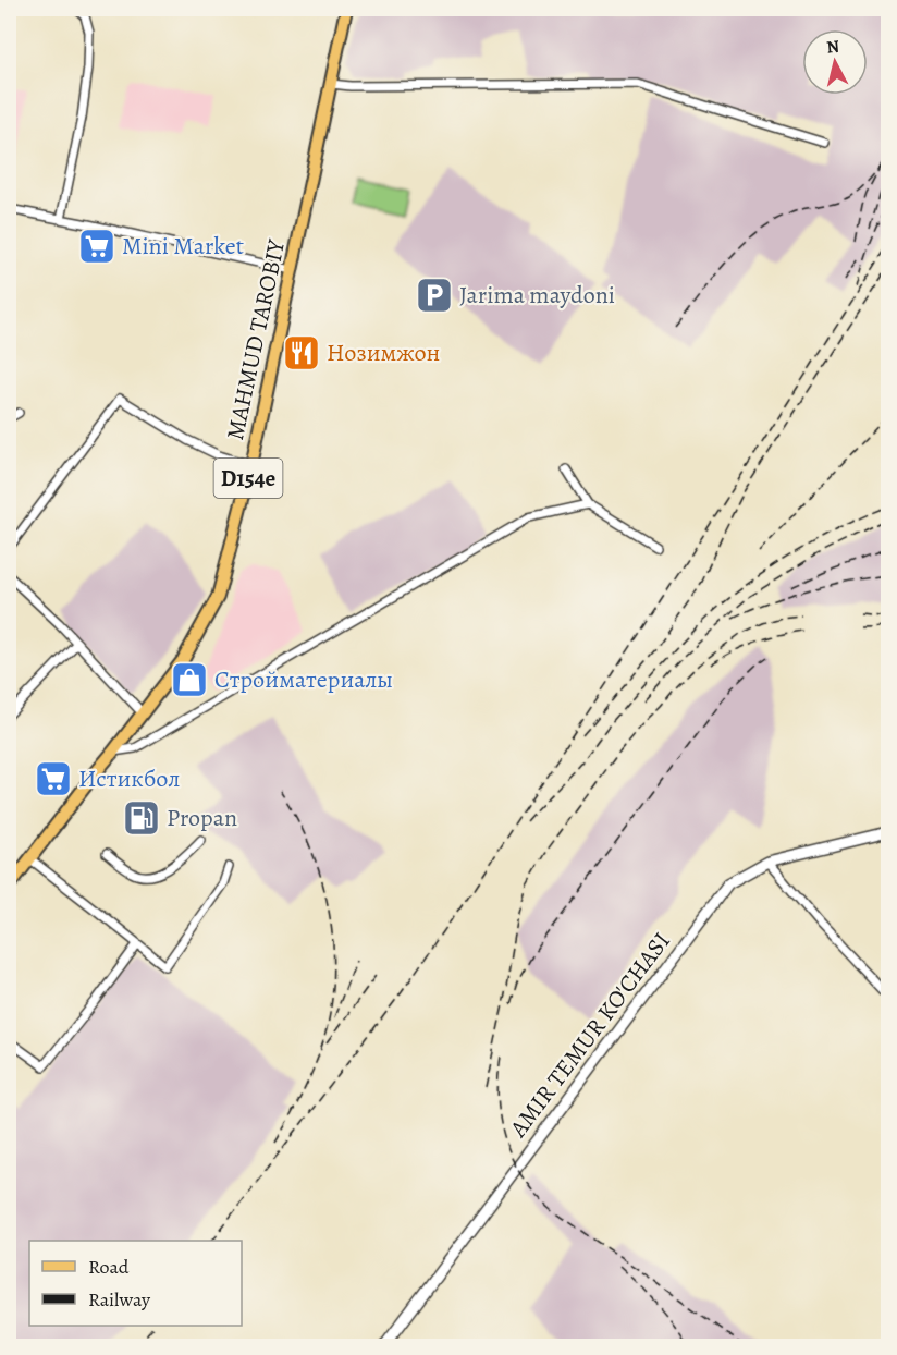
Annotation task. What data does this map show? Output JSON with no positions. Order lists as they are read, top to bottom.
{
  "streets": {
    "main road": ["MAHMUD TAROBIY", "D154e"],
    "street": ["AMIR TEMUR KO'CHASI"]
  },
  "places": {
    "supermarket": ["Mini Market", "Истикбол"],
    "parking": ["Jarima maydoni"],
    "restaurant": ["Нозимжон"],
    "shop": ["Стройматериалы"],
    "fuel station": ["Propan"]
  },
  "legend": ["Road", "Railway"],
  "north": "top"
}
